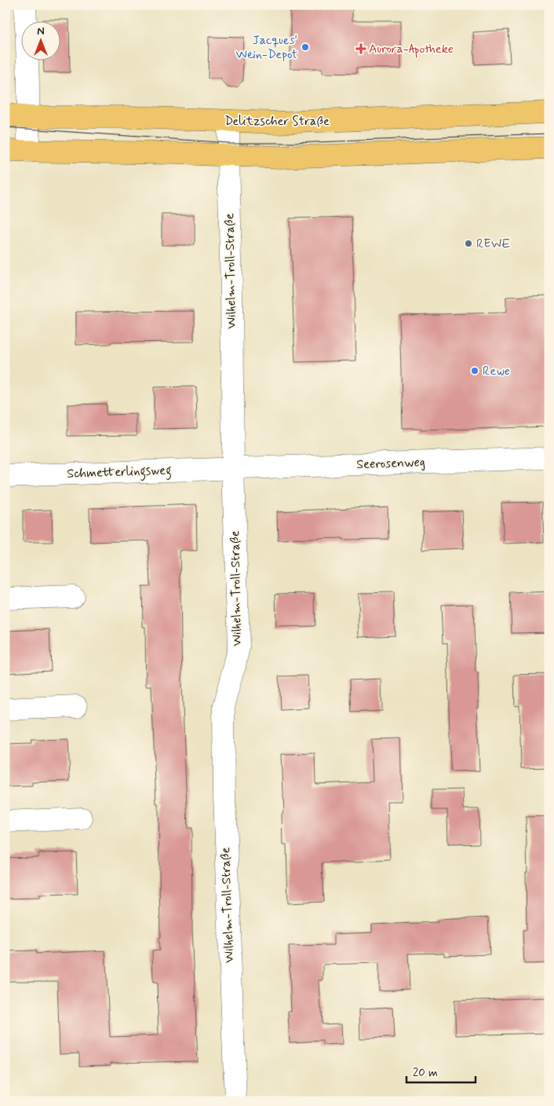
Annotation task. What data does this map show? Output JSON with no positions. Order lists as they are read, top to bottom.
{
  "streets": {
    "main road": ["Delitzscher Straße"],
    "street": ["Wilhelm-Troll-Straße", "Seerosenweg", "Schmetterlingsweg"]
  },
  "crossings": [
    ["Delitzscher Straße", "Wilhelm-Troll-Straße"],
    ["Wilhelm-Troll-Straße", "Seerosenweg"],
    ["Wilhelm-Troll-Straße", "Schmetterlingsweg"],
    ["Seerosenweg", "Schmetterlingsweg"]
  ],
  "places": {
    "other": ["Jacques' Wein-Depot", "REWE", "Rewe"],
    "health": ["Aurora-Apotheke"]
  },
  "scale_bar": "20 m",
  "north": "top"
}
